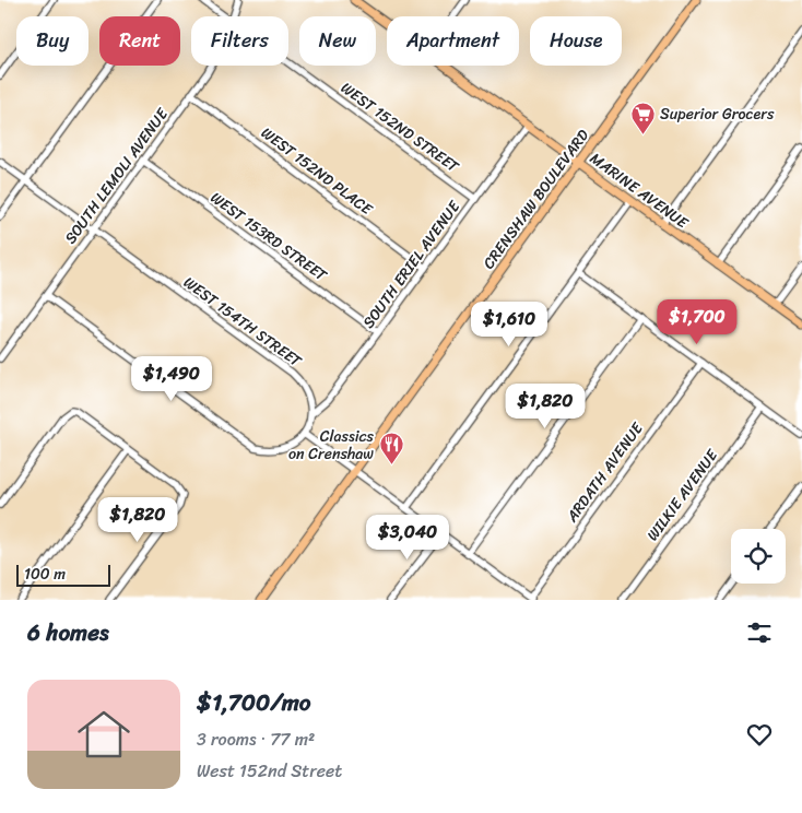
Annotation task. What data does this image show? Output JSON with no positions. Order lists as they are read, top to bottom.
{
  "streets": {
    "main road": ["MARINE AVENUE", "CRENSHAW BOULEVARD"],
    "street": [
      "WEST 152ND STREET",
      "WEST 152ND PLACE",
      "SOUTH LEMOLI AVENUE",
      "WEST 153RD STREET",
      "SOUTH ERIEL AVENUE",
      "WEST 154TH STREET",
      "ARDATH AVENUE",
      "WILKIE AVENUE"
    ]
  },
  "crossings": [
    ["WEST 152ND STREET", "SOUTH ERIEL AVENUE"],
    ["WEST 152ND PLACE", "SOUTH LEMOLI AVENUE"],
    ["WEST 152ND PLACE", "SOUTH ERIEL AVENUE"],
    ["SOUTH LEMOLI AVENUE", "WEST 153RD STREET"],
    ["SOUTH LEMOLI AVENUE", "WEST 154TH STREET"],
    ["MARINE AVENUE", "CRENSHAW BOULEVARD"],
    ["MARINE AVENUE", "SOUTH ERIEL AVENUE"],
    ["WEST 153RD STREET", "SOUTH ERIEL AVENUE"],
    ["SOUTH ERIEL AVENUE", "WEST 154TH STREET"]
  ],
  "places": {
    "supermarket": ["Superior Grocers"],
    "restaurant": ["Classics on Crenshaw"]
  },
  "scale_bar": "100 m",
  "page": {
    "chip": [
      "Buy",
      "Rent",
      "Filters",
      "New",
      "Apartment",
      "House"
    ],
    "price": [
      "$1,700",
      "$1,610",
      "$1,490",
      "$1,820",
      "$1,820",
      "$3,040"
    ],
    "scale": "100 m",
    "heading": "6 homes",
    "list": [
      {
        "name": "$1,700/mo",
        "note": "3 rooms · 77 m² · West 152nd Street"
      }
    ]
  }
}
